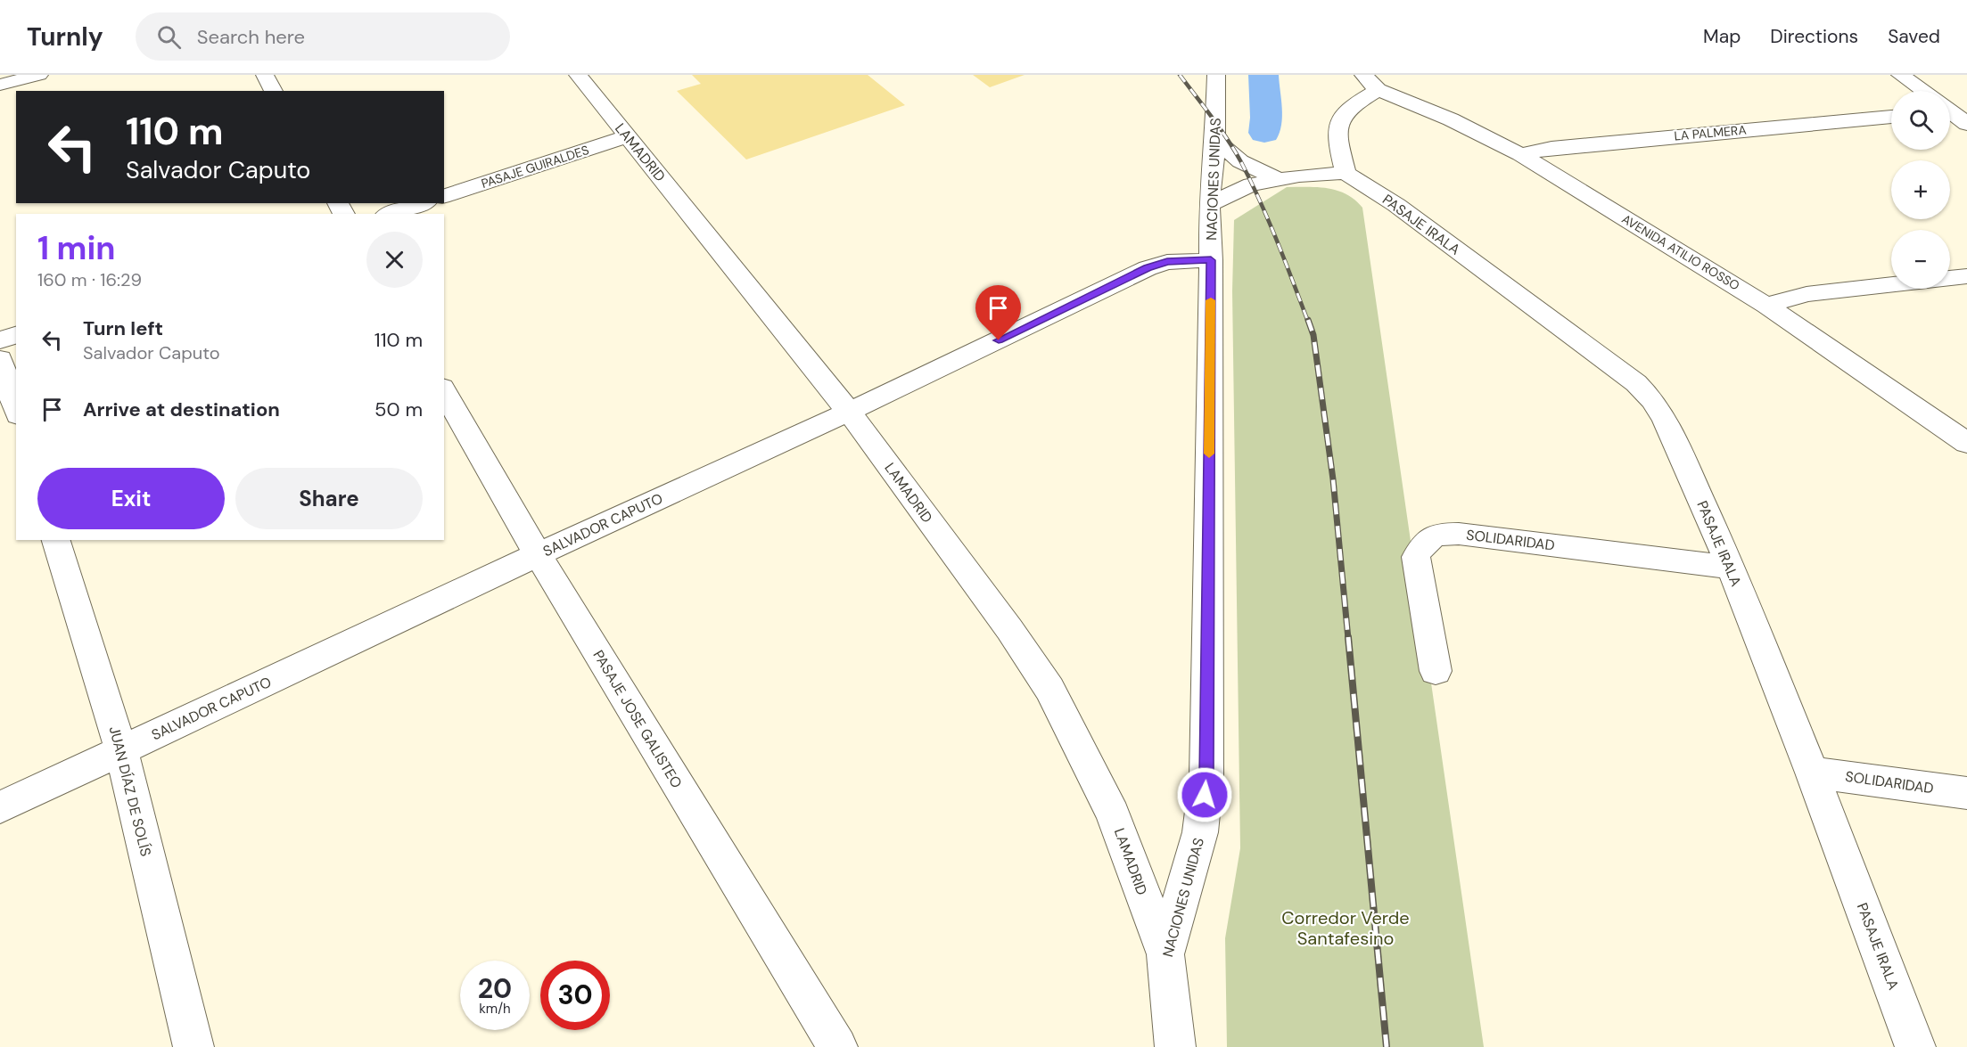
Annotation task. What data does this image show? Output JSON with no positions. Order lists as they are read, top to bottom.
{
  "streets": {
    "street": [
      "LA PALMERA",
      "LAMADRID",
      "PASAJE GUIRALDES",
      "NACIONES UNIDAS",
      "PASAJE IRALA",
      "AVENIDA ATILIO ROSSO",
      "SALVADOR CAPUTO",
      "SOLIDARIDAD",
      "PASAJE JOSE GALISTEO",
      "JUAN DÍAZ DE SOLÍS"
    ]
  },
  "crossings": [
    ["LA PALMERA", "AVENIDA ATILIO ROSSO"],
    ["LAMADRID", "PASAJE GUIRALDES"],
    ["LAMADRID", "NACIONES UNIDAS"],
    ["LAMADRID", "SALVADOR CAPUTO"],
    ["NACIONES UNIDAS", "SALVADOR CAPUTO"],
    ["PASAJE IRALA", "SOLIDARIDAD"],
    ["SALVADOR CAPUTO", "PASAJE JOSE GALISTEO"],
    ["SALVADOR CAPUTO", "JUAN DÍAZ DE SOLÍS"]
  ],
  "parks": ["Corredor Verde Santafesino"],
  "page": {
    "header": "Turnly",
    "search": "Search here",
    "nav": ["Map", "Directions", "Saved"],
    "map_buttons": ["+", "−"],
    "turn": ["110 m", "Salvador Caputo"],
    "heading": ["1 min", "160 m · 16:29"],
    "list": [
      {
        "name": "Turn left",
        "note": "Salvador Caputo",
        "value": "110 m"
      },
      {
        "name": "Arrive at destination",
        "value": "50 m"
      }
    ],
    "buttons": ["Exit", "Share"],
    "speed": "20 km/h",
    "limit": "30"
  }
}
